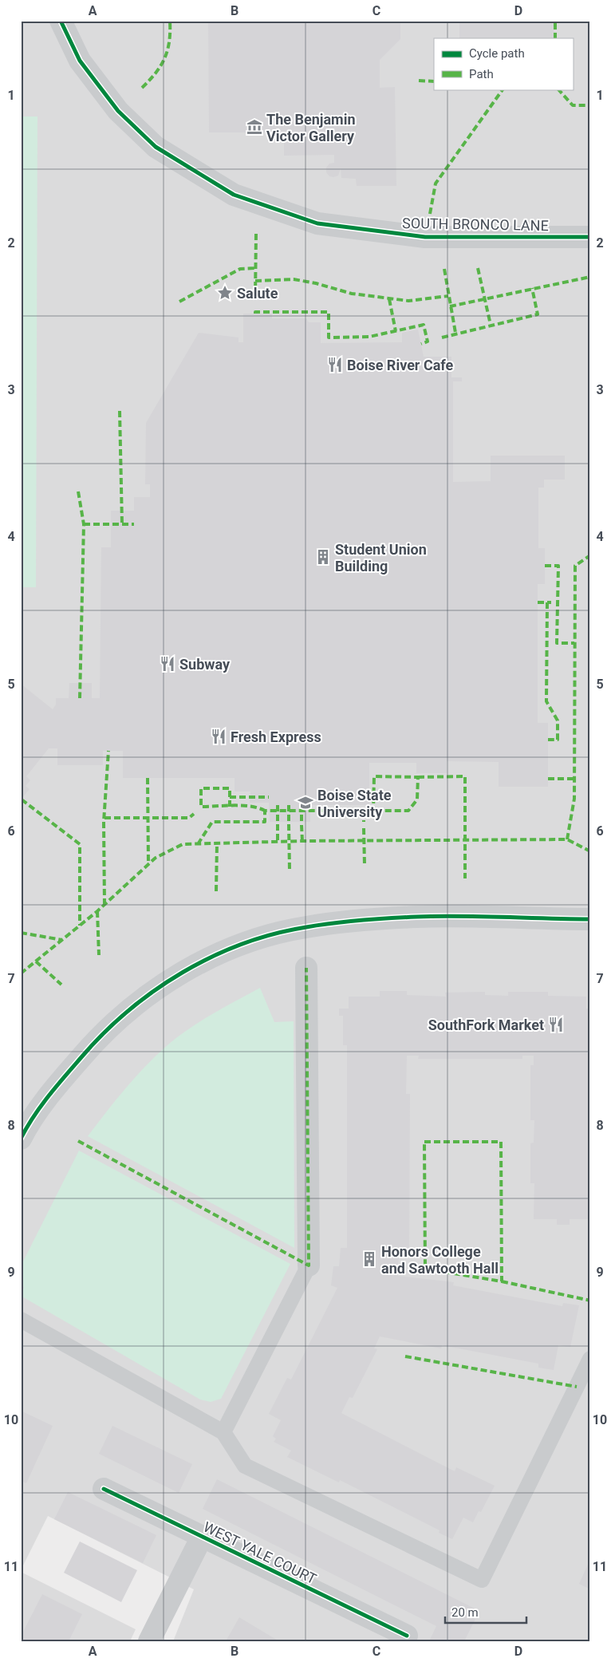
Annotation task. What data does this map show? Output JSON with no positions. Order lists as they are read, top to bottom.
{
  "streets": {
    "street": ["SOUTH BRONCO LANE", "WEST YALE COURT"]
  },
  "places": {
    "museum": ["The Benjamin Victor Gallery"],
    "place": ["Salute"],
    "restaurant": [
      "Boise River Cafe",
      "Subway",
      "Fresh Express",
      "SouthFork Market"
    ],
    "building": ["Student Union Building", "Honors College and Sawtooth Hall"],
    "school or university": ["Boise State University"]
  },
  "legend": ["Cycle path", "Path"],
  "scale_bar": "20 m",
  "grid": {
    "columns": [
      "A",
      "B",
      "C",
      "D"
    ],
    "rows": [
      "1",
      "2",
      "3",
      "4",
      "5",
      "6",
      "7",
      "8",
      "9",
      "10",
      "11"
    ]
  }
}
